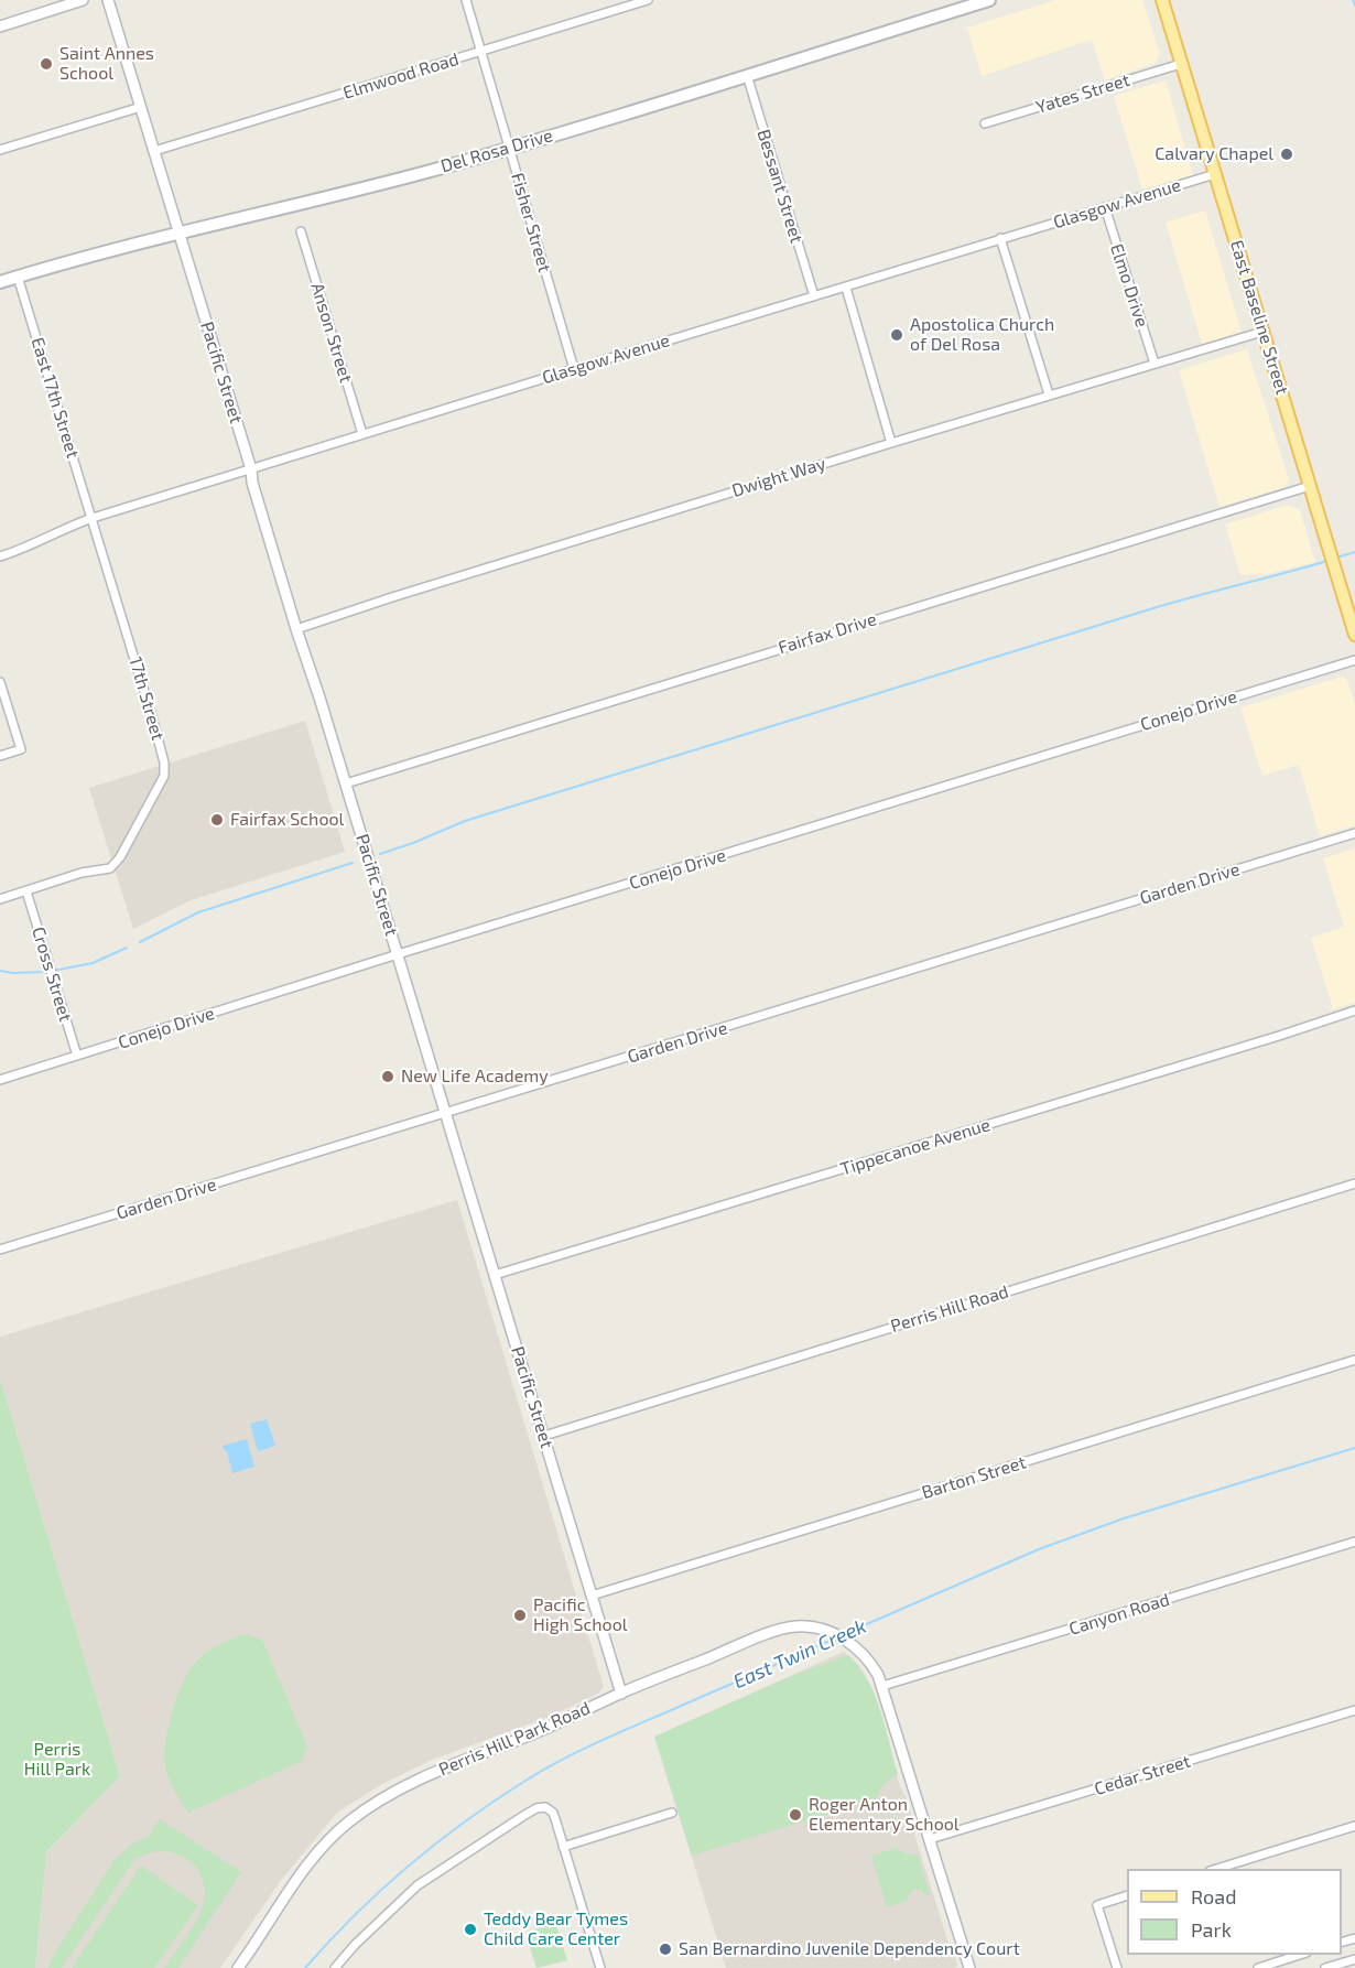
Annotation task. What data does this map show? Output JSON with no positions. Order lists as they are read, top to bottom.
{
  "streets": {
    "main road": ["Del Rosa Drive", "East Baseline Street"],
    "street": [
      "Elmwood Road",
      "Yates Street",
      "Bessant Street",
      "Glasgow Avenue",
      "Fisher Street",
      "Elmo Drive",
      "Anson Street",
      "Pacific Street",
      "East 17th Street",
      "Dwight Way",
      "Fairfax Drive",
      "17th Street",
      "Conejo Drive",
      "Garden Drive",
      "Cross Street",
      "Tippecanoe Avenue",
      "Perris Hill Road",
      "Barton Street",
      "Canyon Road",
      "Perris Hill Park Road",
      "Cedar Street"
    ]
  },
  "crossings": [
    ["Elmwood Road", "Fisher Street"],
    ["Elmwood Road", "Pacific Street"],
    ["Yates Street", "East Baseline Street"],
    ["Del Rosa Drive", "Bessant Street"],
    ["Del Rosa Drive", "Fisher Street"],
    ["Del Rosa Drive", "Pacific Street"],
    ["Del Rosa Drive", "East 17th Street"],
    ["Bessant Street", "Glasgow Avenue"],
    ["Glasgow Avenue", "Fisher Street"],
    ["Glasgow Avenue", "Elmo Drive"],
    ["Glasgow Avenue", "East Baseline Street"],
    ["Glasgow Avenue", "Anson Street"],
    ["Glasgow Avenue", "Pacific Street"],
    ["Glasgow Avenue", "East 17th Street"],
    ["Glasgow Avenue", "17th Street"],
    ["Elmo Drive", "Dwight Way"],
    ["East Baseline Street", "Dwight Way"],
    ["East Baseline Street", "Fairfax Drive"],
    ["Pacific Street", "Dwight Way"],
    ["Pacific Street", "Fairfax Drive"],
    ["Pacific Street", "Conejo Drive"],
    ["Pacific Street", "Garden Drive"],
    ["Pacific Street", "Tippecanoe Avenue"],
    ["Pacific Street", "Perris Hill Road"],
    ["Pacific Street", "Barton Street"],
    ["Pacific Street", "Perris Hill Park Road"],
    ["East 17th Street", "17th Street"],
    ["17th Street", "Cross Street"],
    ["Conejo Drive", "Cross Street"],
    ["Canyon Road", "Perris Hill Park Road"]
  ],
  "water": ["East Twin Creek"],
  "parks": ["Perris Hill Park"],
  "places": [
    "Saint Annes School",
    "Calvary Chapel",
    "Apostolica Church of Del Rosa",
    "Fairfax School",
    "New Life Academy",
    "Pacific High School",
    "Roger Anton Elementary School",
    "Teddy Bear Tymes Child Care Center",
    "San Bernardino Juvenile Dependency Court"
  ],
  "legend": ["Road", "Park"]
}
